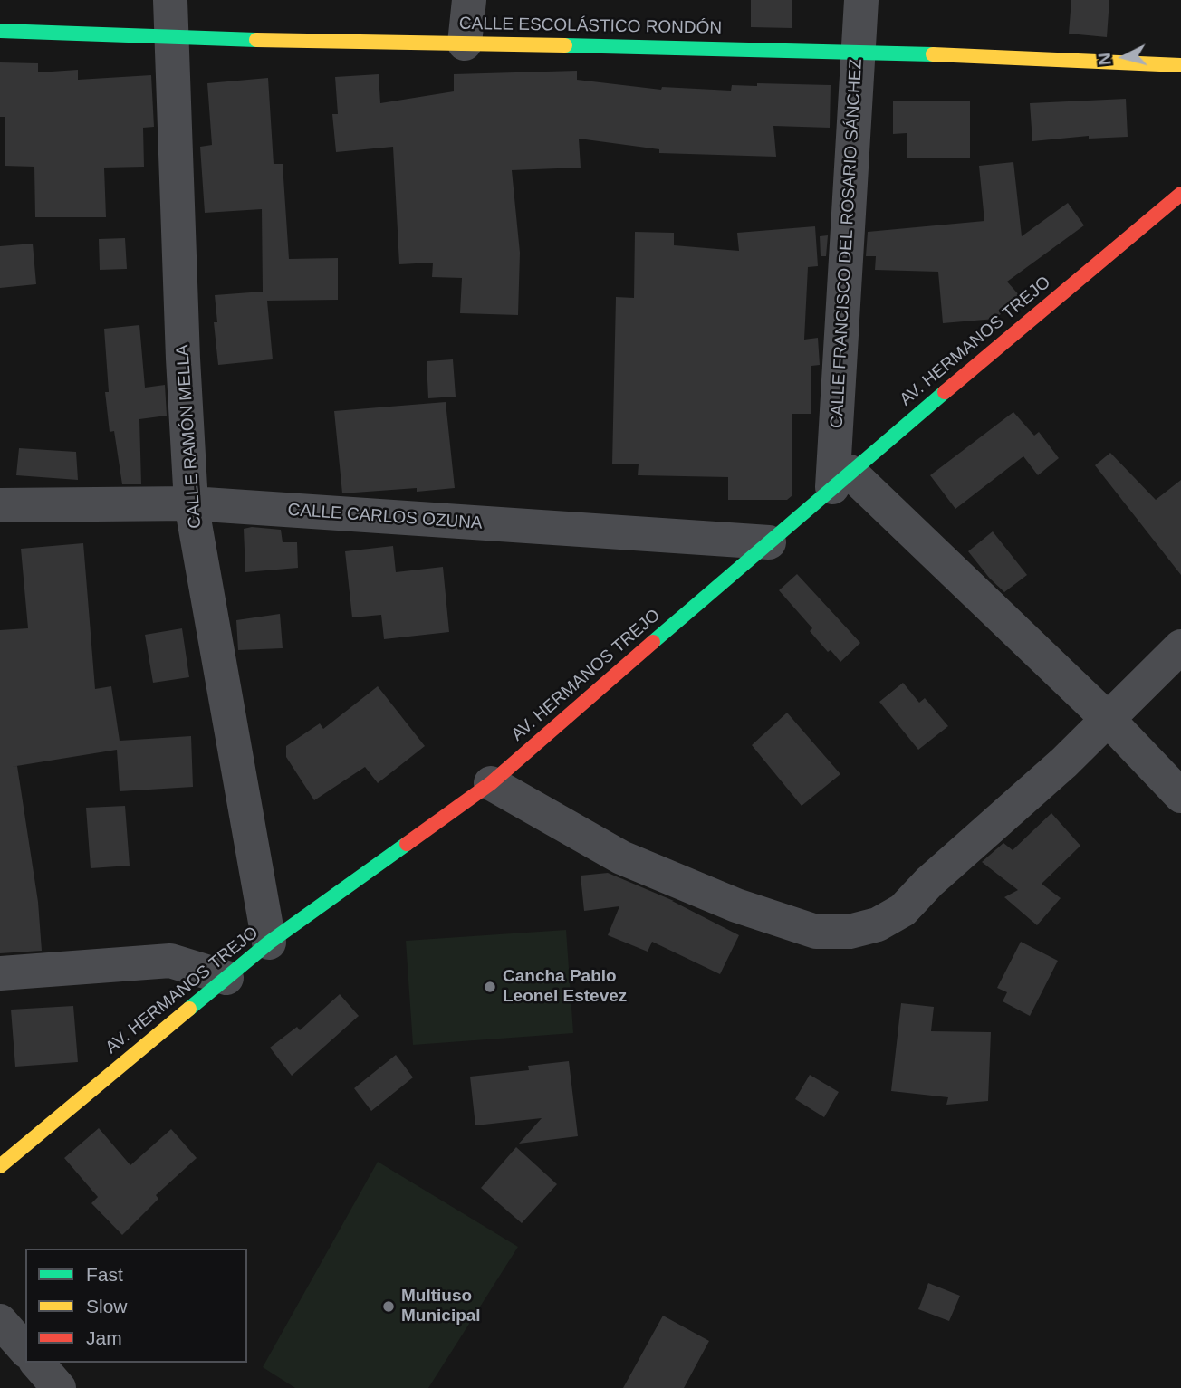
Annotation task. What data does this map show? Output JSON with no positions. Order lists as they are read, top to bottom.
{
  "streets": {
    "main road": ["CALLE ESCOLÁSTICO RONDÓN", "AV. HERMANOS TREJO"],
    "street": ["CALLE FRANCISCO DEL ROSARIO SÁNCHEZ", "CALLE RAMÓN MELLA", "CALLE CARLOS OZUNA"]
  },
  "crossings": [
    ["CALLE ESCOLÁSTICO RONDÓN", "CALLE FRANCISCO DEL ROSARIO SÁNCHEZ"],
    ["CALLE ESCOLÁSTICO RONDÓN", "CALLE RAMÓN MELLA"],
    ["CALLE FRANCISCO DEL ROSARIO SÁNCHEZ", "AV. HERMANOS TREJO"],
    ["AV. HERMANOS TREJO", "CALLE RAMÓN MELLA"],
    ["AV. HERMANOS TREJO", "CALLE CARLOS OZUNA"],
    ["CALLE RAMÓN MELLA", "CALLE CARLOS OZUNA"]
  ],
  "places": ["Cancha Pablo Leonel Estevez", "Multiuso Municipal"],
  "legend": ["Fast", "Slow", "Jam"],
  "north": "left"
}
